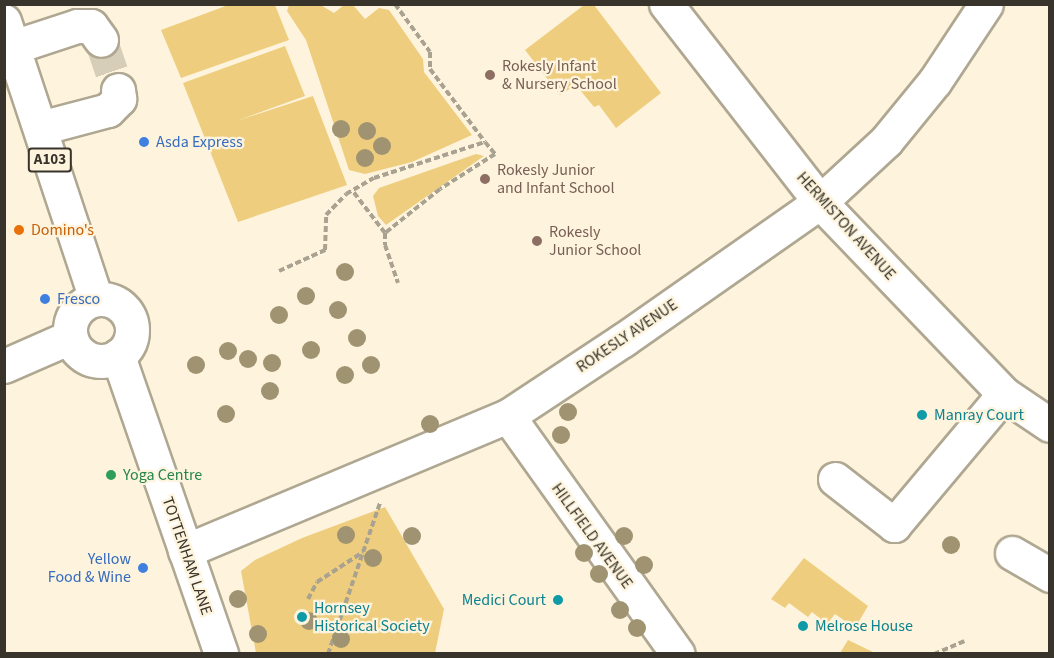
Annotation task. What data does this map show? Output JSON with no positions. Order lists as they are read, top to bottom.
{
  "streets": {
    "street": [
      "A103",
      "HERMISTON AVENUE",
      "ROKESLY AVENUE",
      "HILLFIELD AVENUE",
      "TOTTENHAM LANE"
    ]
  },
  "crossings": [
    ["A103", "TOTTENHAM LANE"],
    ["HERMISTON AVENUE", "ROKESLY AVENUE"],
    ["ROKESLY AVENUE", "HILLFIELD AVENUE"],
    ["ROKESLY AVENUE", "TOTTENHAM LANE"]
  ],
  "places": [
    "Rokesly Infant & Nursery School",
    "Asda Express",
    "Rokesly Junior and Infant School",
    "Domino's",
    "Rokesly Junior School",
    "Fresco",
    "Manray Court",
    "Yoga Centre",
    "Yellow Food & Wine",
    "Medici Court",
    "Hornsey Historical Society",
    "Melrose House"
  ]
}
